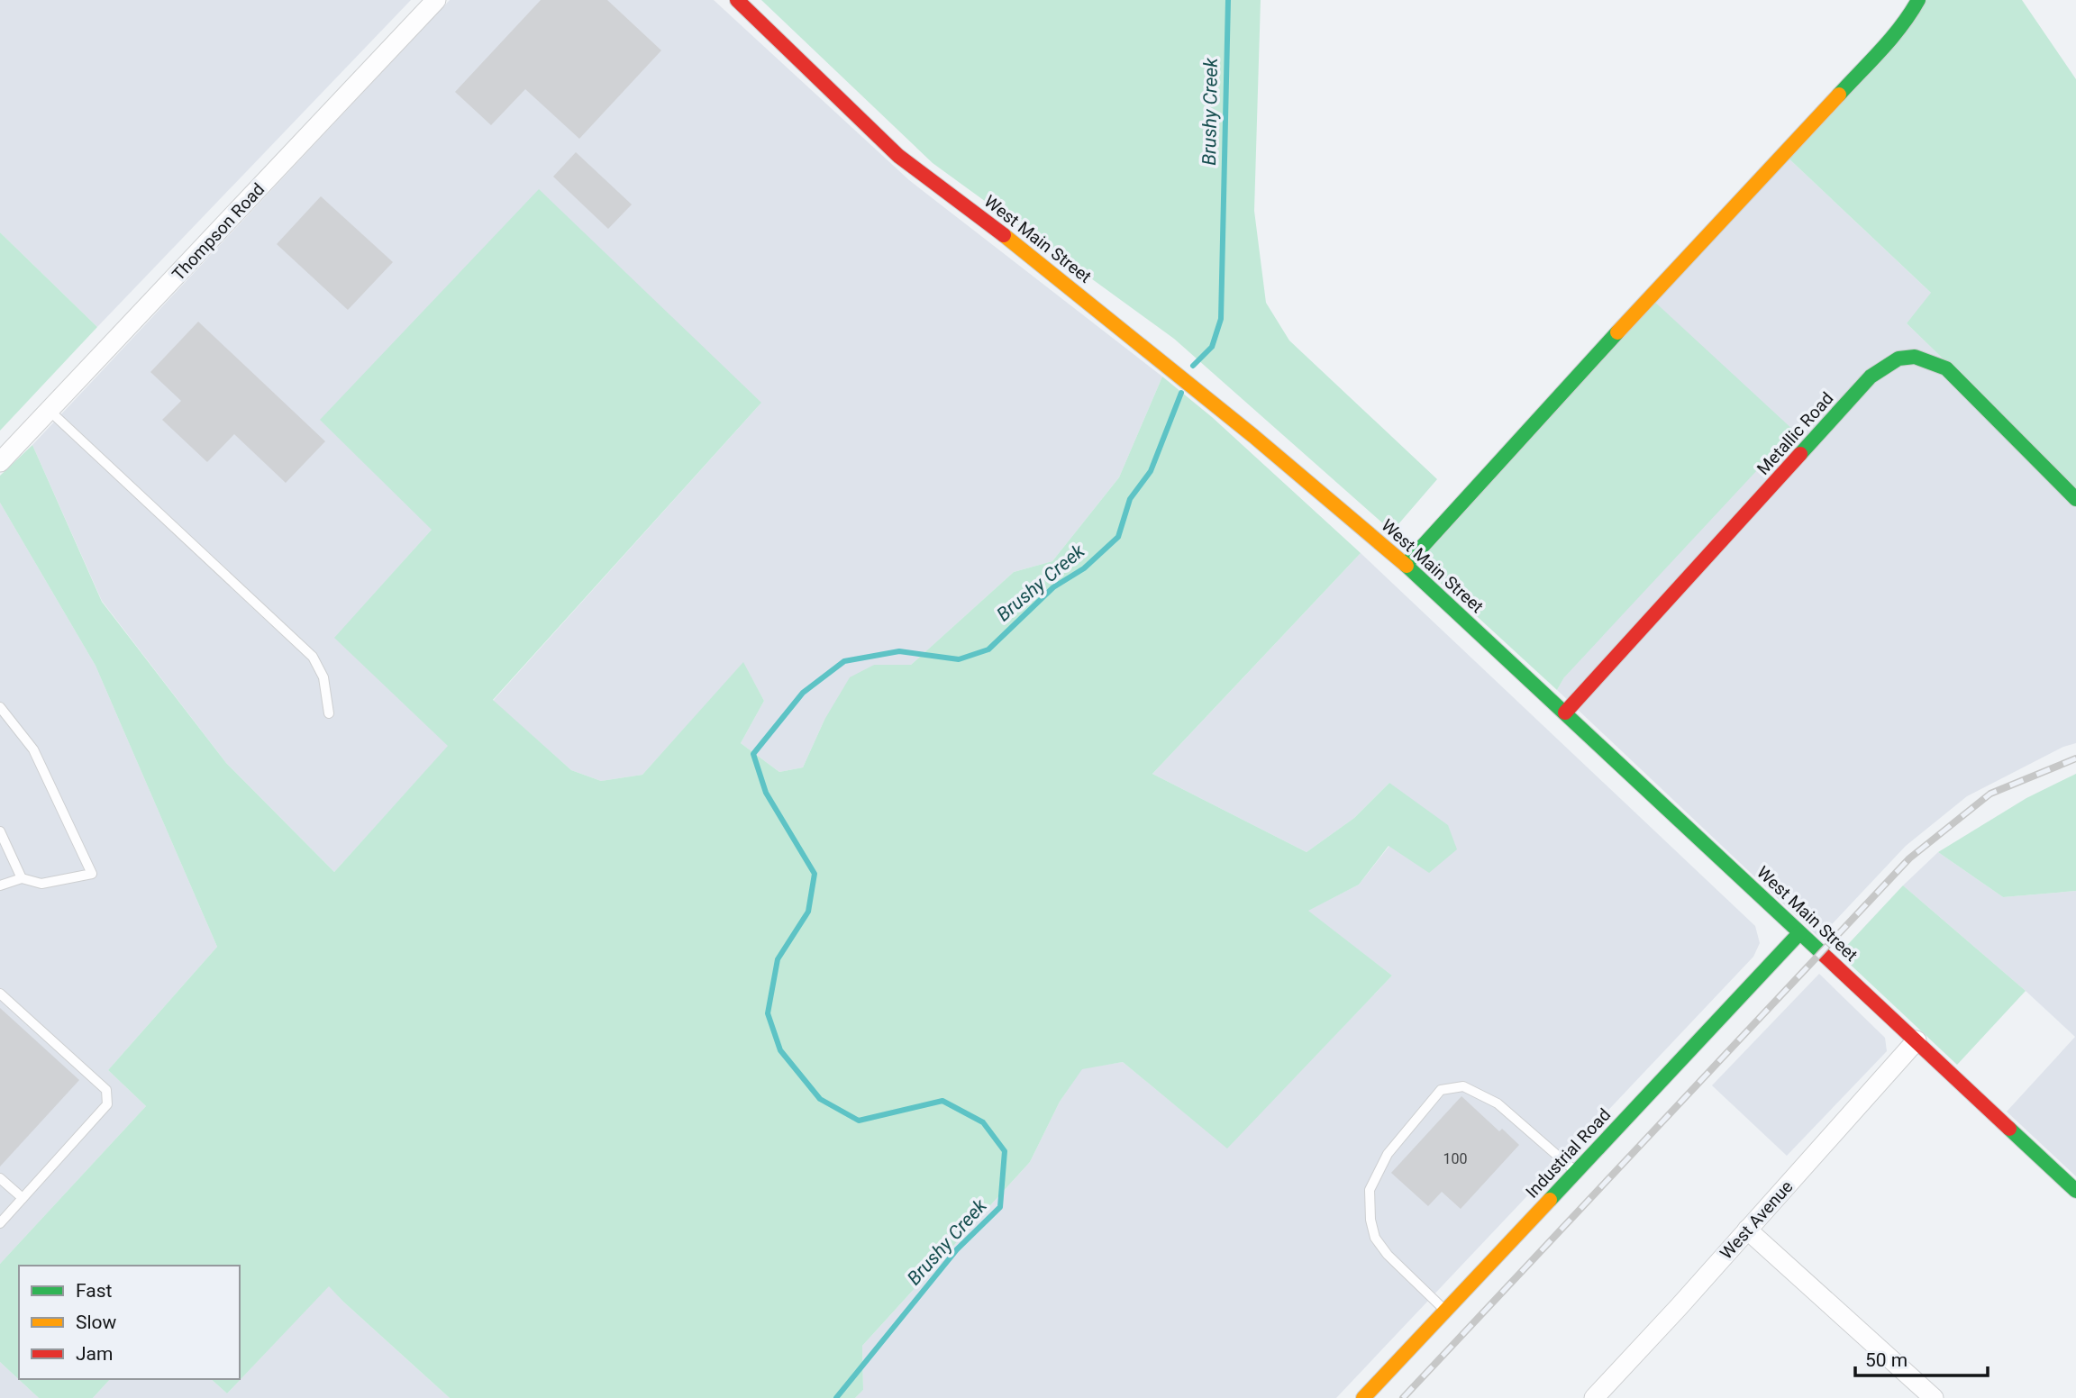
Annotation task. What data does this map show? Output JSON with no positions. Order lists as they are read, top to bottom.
{
  "streets": {
    "street": [
      "Thompson Road",
      "West Main Street",
      "Metallic Road",
      "Industrial Road",
      "West Avenue"
    ]
  },
  "crossings": [
    ["West Main Street", "Metallic Road"],
    ["West Main Street", "Industrial Road"],
    ["West Main Street", "West Avenue"]
  ],
  "water": ["Brushy Creek"],
  "house_numbers": ["100"],
  "legend": ["Fast", "Slow", "Jam"],
  "scale_bar": "50 m"
}
